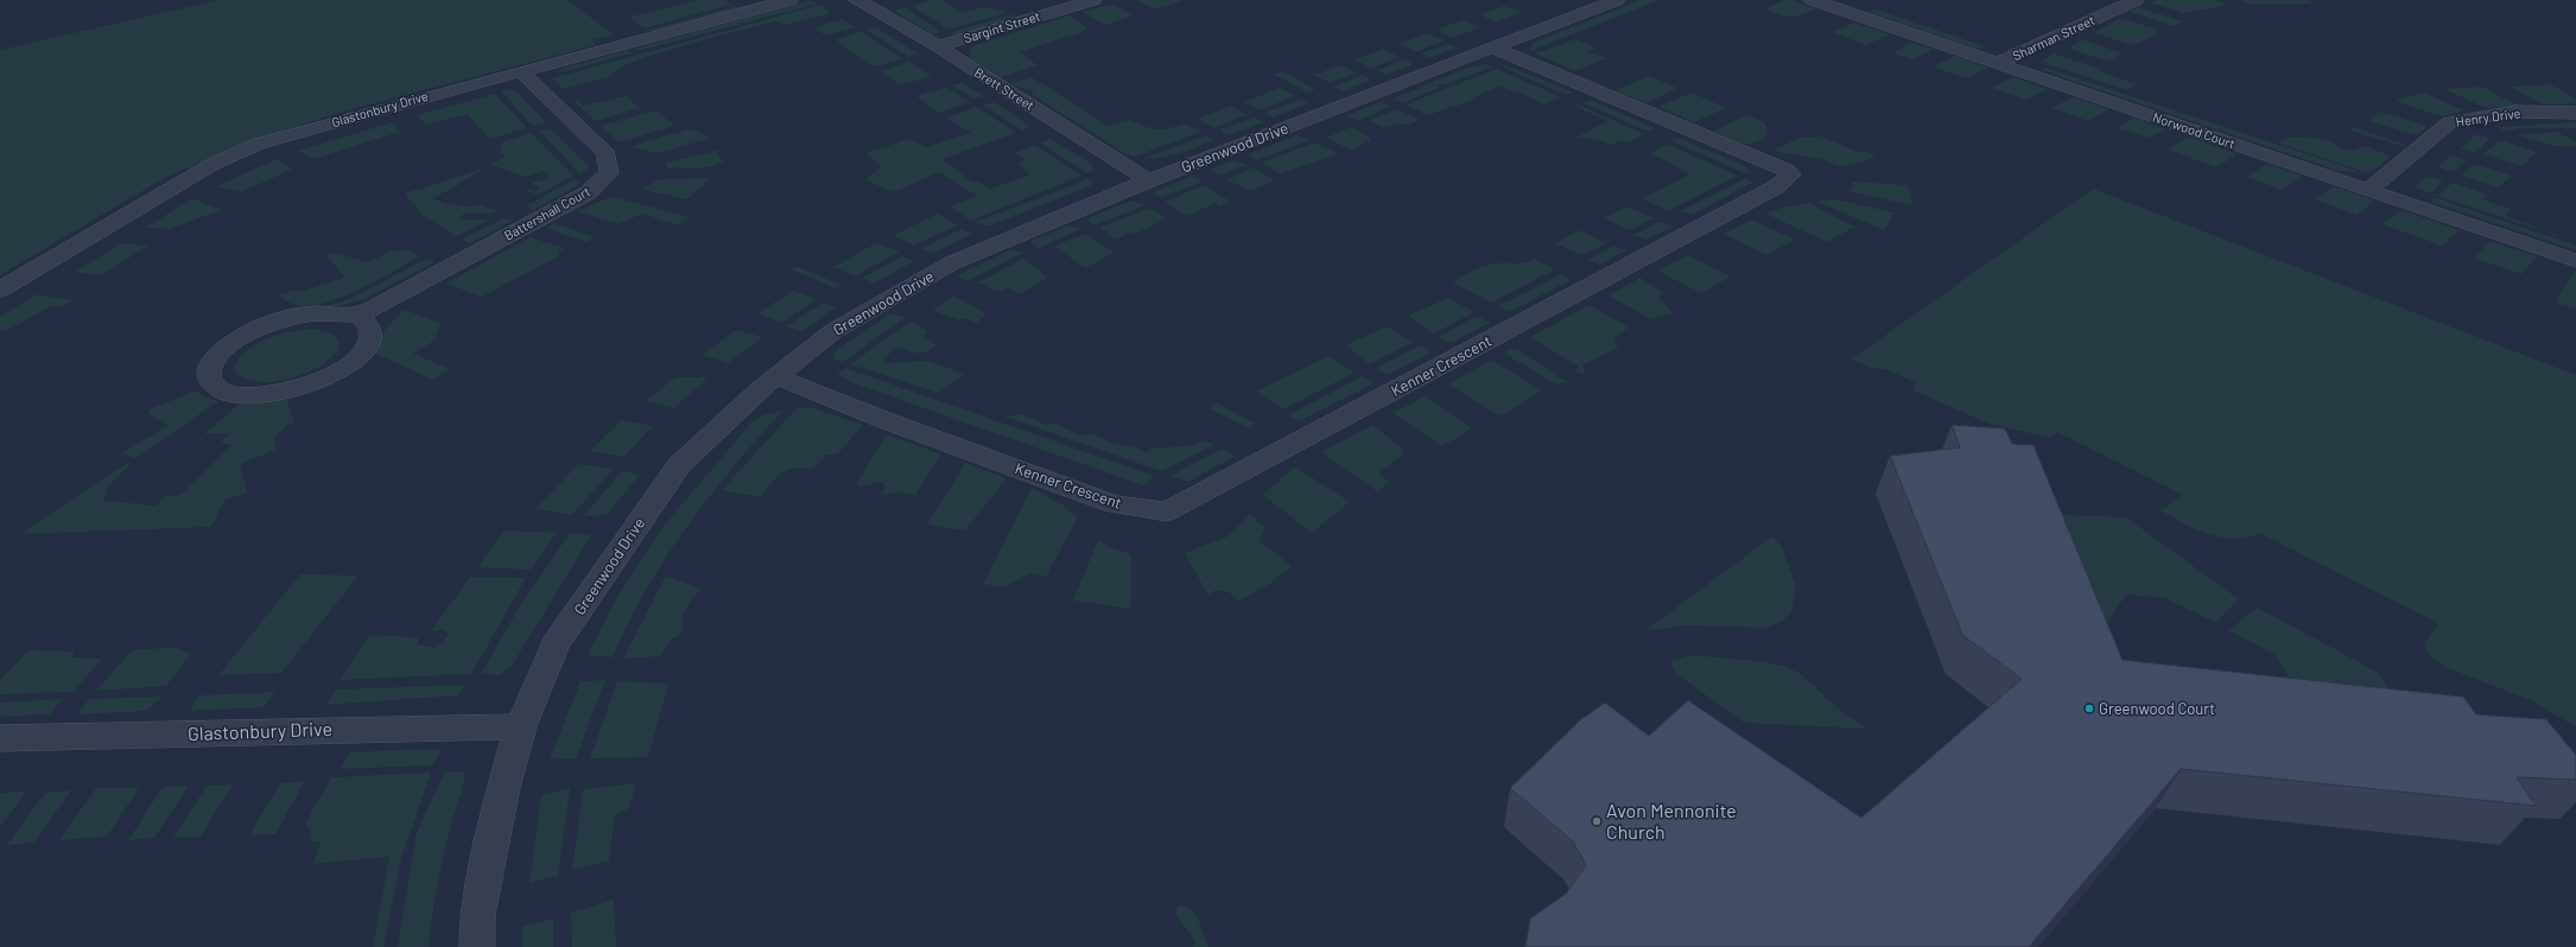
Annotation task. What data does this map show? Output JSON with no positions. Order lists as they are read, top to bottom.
{
  "streets": {
    "street": [
      "Sargint Street",
      "Sharman Street",
      "Brett Street",
      "Glastonbury Drive",
      "Henry Drive",
      "Norwood Court",
      "Greenwood Drive",
      "Battershall Court",
      "Kenner Crescent"
    ]
  },
  "crossings": [
    ["Sargint Street", "Brett Street"],
    ["Sharman Street", "Norwood Court"],
    ["Brett Street", "Greenwood Drive"],
    ["Glastonbury Drive", "Greenwood Drive"],
    ["Glastonbury Drive", "Battershall Court"],
    ["Henry Drive", "Norwood Court"],
    ["Greenwood Drive", "Kenner Crescent"]
  ],
  "places": ["Greenwood Court", "Avon Mennonite Church"]
}
